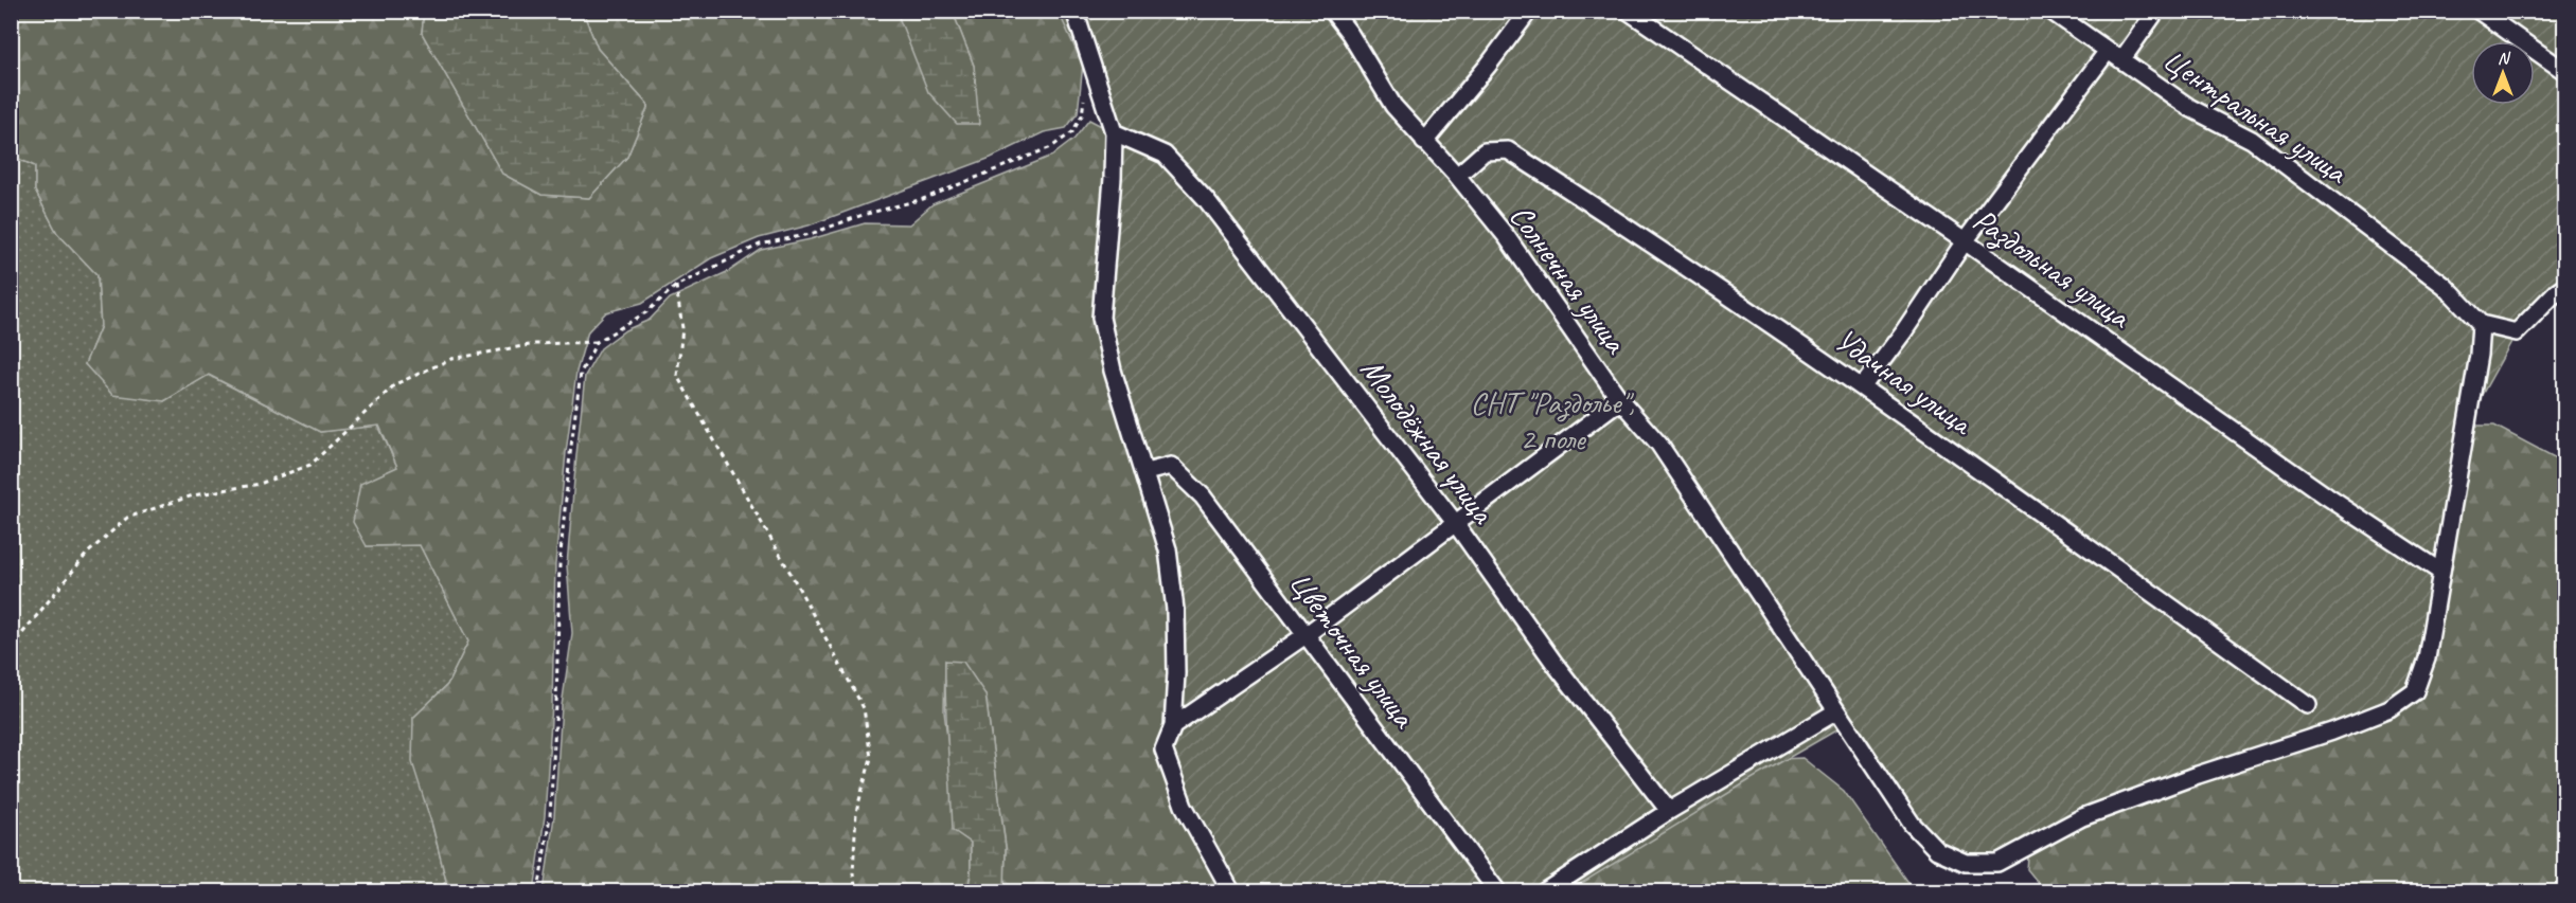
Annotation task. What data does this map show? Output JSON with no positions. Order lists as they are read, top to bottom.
{
  "streets": {
    "street": [
      "Центральная улица",
      "Раздольная улица",
      "Солнечная улица",
      "Удачная улица",
      "Молодёжная улица",
      "Цветочная улица"
    ]
  },
  "crossings": [
    ["Центральная улица", "Солнечная улица"],
    ["Раздольная улица", "Солнечная улица"],
    ["Солнечная улица", "Удачная улица"]
  ],
  "parks": ["СНТ \"Раздолье\", 2 поле"],
  "north": "top"
}
